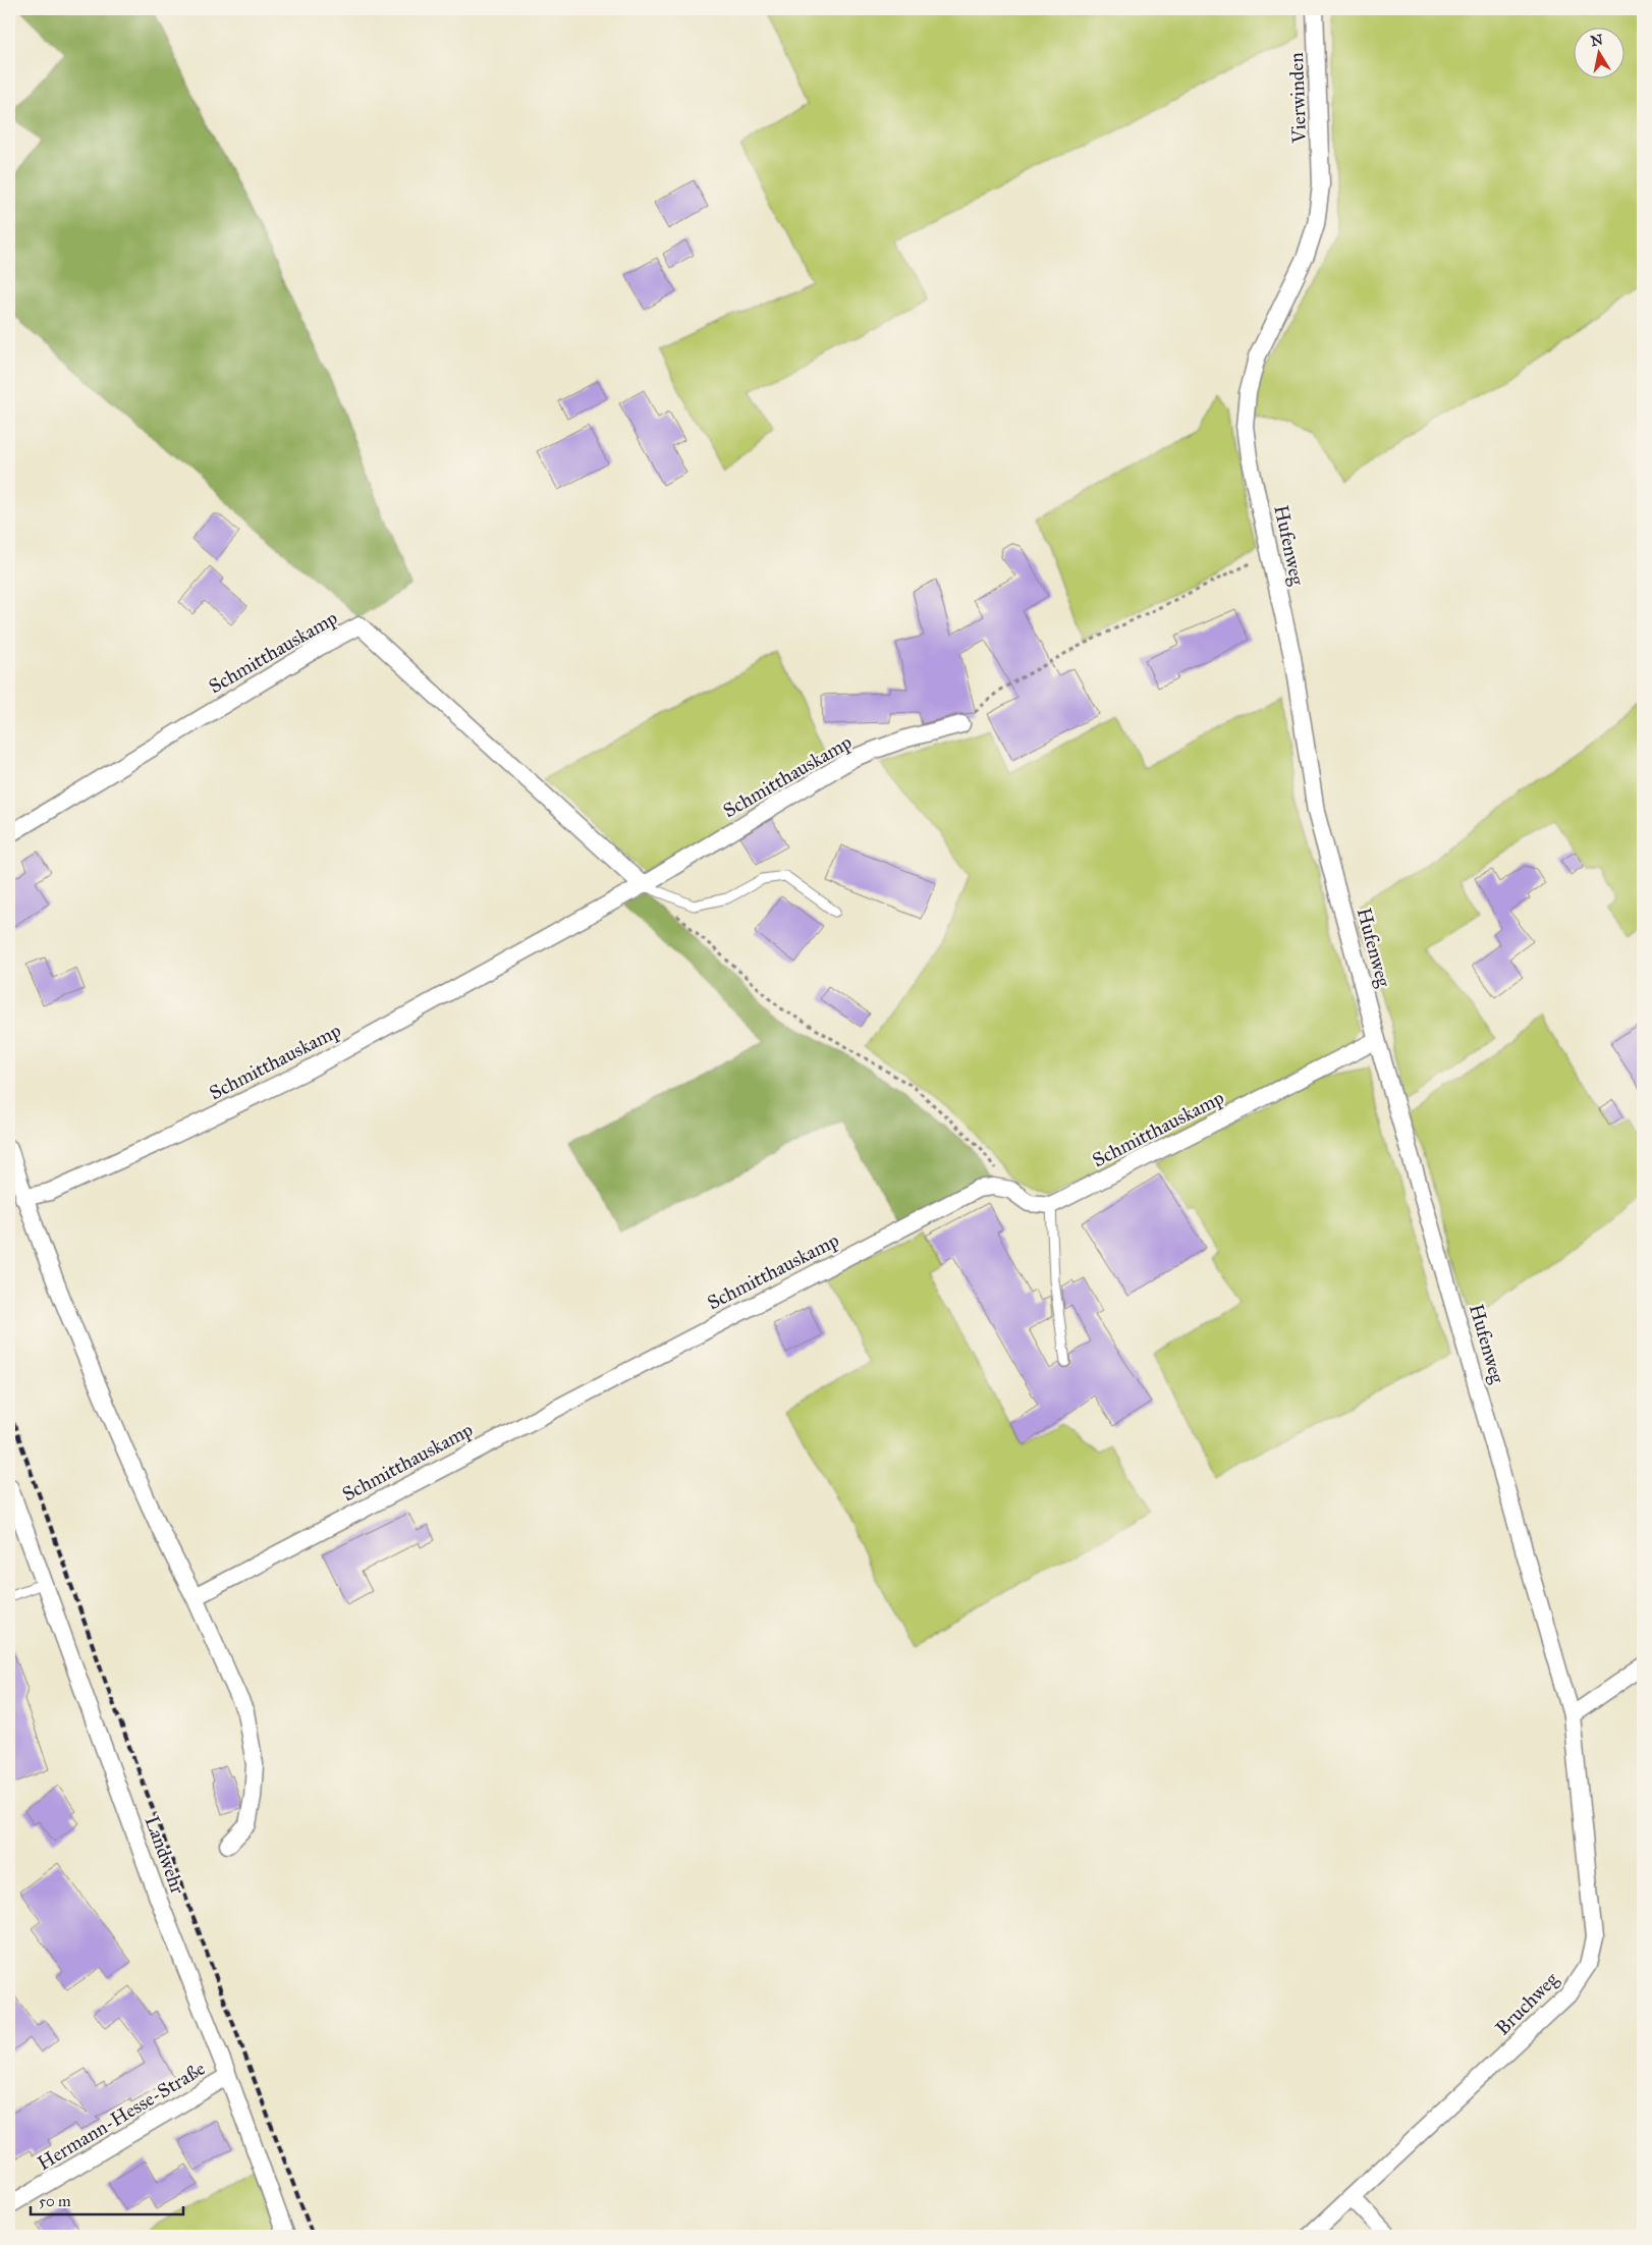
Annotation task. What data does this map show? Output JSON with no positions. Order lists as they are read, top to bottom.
{
  "streets": {
    "street": [
      "Vierwinden",
      "Hufenweg",
      "Schmitthauskamp",
      "Landwehr",
      "Bruchweg",
      "Hermann-Hesse-Straße"
    ]
  },
  "crossings": [
    ["Vierwinden", "Hufenweg"],
    ["Hufenweg", "Schmitthauskamp"],
    ["Hufenweg", "Bruchweg"],
    ["Landwehr", "Hermann-Hesse-Straße"]
  ],
  "scale_bar": "50 m",
  "north": "top"
}
